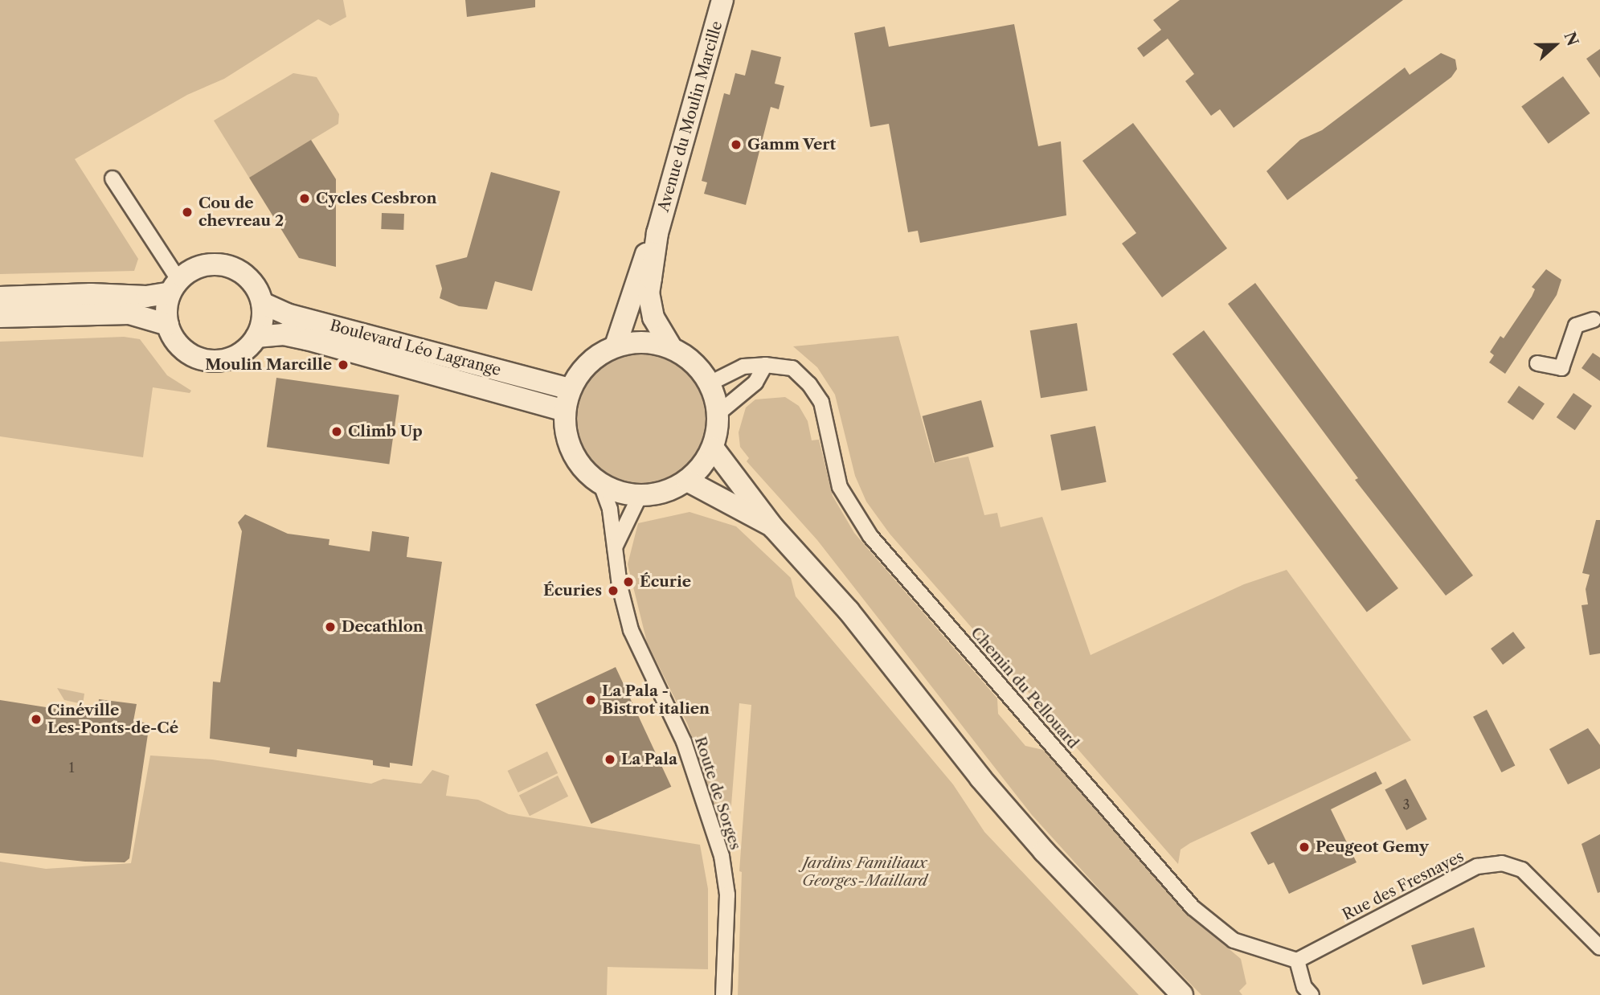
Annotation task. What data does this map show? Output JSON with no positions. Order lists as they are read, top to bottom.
{
  "streets": {
    "main road": ["Avenue du Moulin Marcille", "Boulevard Léo Lagrange"],
    "street": ["Chemin du Pellouard", "Route de Sorges", "Rue des Fresnayes"]
  },
  "crossings": [
    ["Avenue du Moulin Marcille", "Boulevard Léo Lagrange"],
    ["Avenue du Moulin Marcille", "Chemin du Pellouard"],
    ["Avenue du Moulin Marcille", "Route de Sorges"],
    ["Boulevard Léo Lagrange", "Chemin du Pellouard"],
    ["Boulevard Léo Lagrange", "Route de Sorges"],
    ["Chemin du Pellouard", "Route de Sorges"],
    ["Chemin du Pellouard", "Rue des Fresnayes"]
  ],
  "parks": ["Jardins Familiaux Georges-Maillard"],
  "places": [
    "Gamm Vert",
    "Cycles Cesbron",
    "Cou de chevreau 2",
    "Moulin Marcille",
    "Climb Up",
    "Écurie",
    "Écuries",
    "Decathlon",
    "La Pala - Bistrot italien",
    "Cinéville Les-Ponts-de-Cé",
    "La Pala",
    "Peugeot Gemy"
  ],
  "house_numbers": ["1", "3"],
  "north": "right"
}
